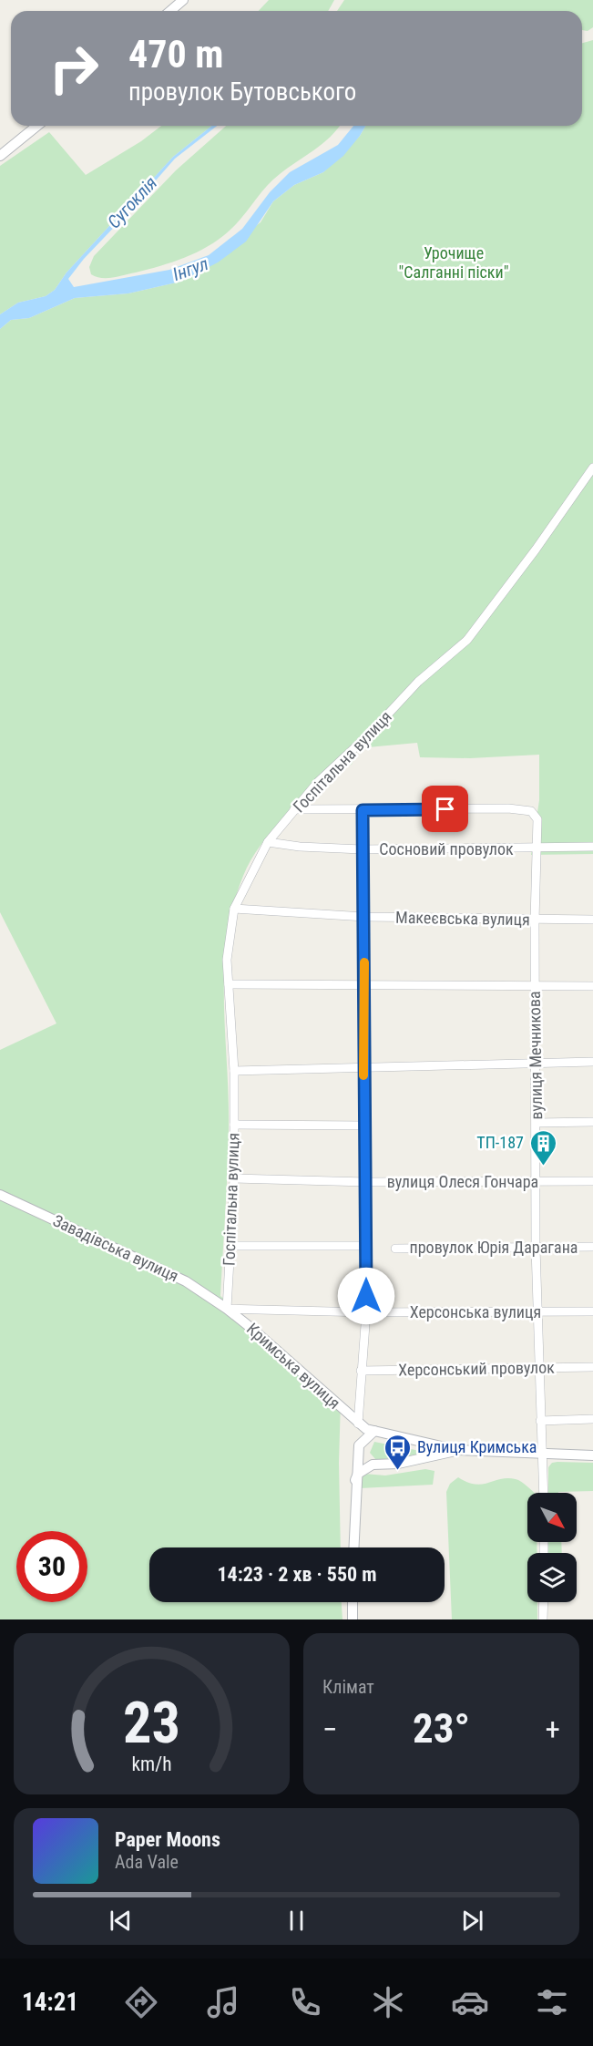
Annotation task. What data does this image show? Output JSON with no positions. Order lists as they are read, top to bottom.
{
  "streets": {
    "street": [
      "Госпітальна вулиця",
      "Сосновий провулок",
      "Макеєвська вулиця",
      "вулиця Мечникова",
      "вулиця Олеся Гончара",
      "провулок Юрія Дарагана",
      "Завадівська вулиця",
      "Херсонська вулиця",
      "Кримська вулиця",
      "Херсонський провулок"
    ]
  },
  "crossings": [
    ["Госпітальна вулиця", "Сосновий провулок"],
    ["Госпітальна вулиця", "Макеєвська вулиця"],
    ["Госпітальна вулиця", "вулиця Олеся Гончара"],
    ["Госпітальна вулиця", "Завадівська вулиця"],
    ["Госпітальна вулиця", "Херсонська вулиця"],
    ["Госпітальна вулиця", "Кримська вулиця"],
    ["Сосновий провулок", "вулиця Мечникова"],
    ["Макеєвська вулиця", "вулиця Мечникова"],
    ["вулиця Мечникова", "вулиця Олеся Гончара"],
    ["вулиця Мечникова", "провулок Юрія Дарагана"],
    ["вулиця Мечникова", "Херсонська вулиця"],
    ["вулиця Мечникова", "Кримська вулиця"],
    ["вулиця Мечникова", "Херсонський провулок"],
    ["Завадівська вулиця", "Херсонська вулиця"],
    ["Завадівська вулиця", "Кримська вулиця"],
    ["Херсонська вулиця", "Кримська вулиця"]
  ],
  "water": ["Сугоклія", "Інгул"],
  "parks": ["Урочище \"Салганні піски\""],
  "places": {
    "building": ["ТП-187"],
    "bus stop": ["Вулиця Кримська"]
  },
  "north": "bottom right",
  "page": {
    "turn": ["470 m", "провулок Бутовського"],
    "limit": "30",
    "trip": "14:23 · 2 хв · 550 m",
    "tile": "Клімат",
    "heat": ["−", "23°", "+"],
    "song": ["Paper Moons", "Ada Vale"],
    "tabs": "14:21",
    "gauge": ["23", "km/h"]
  }
}
